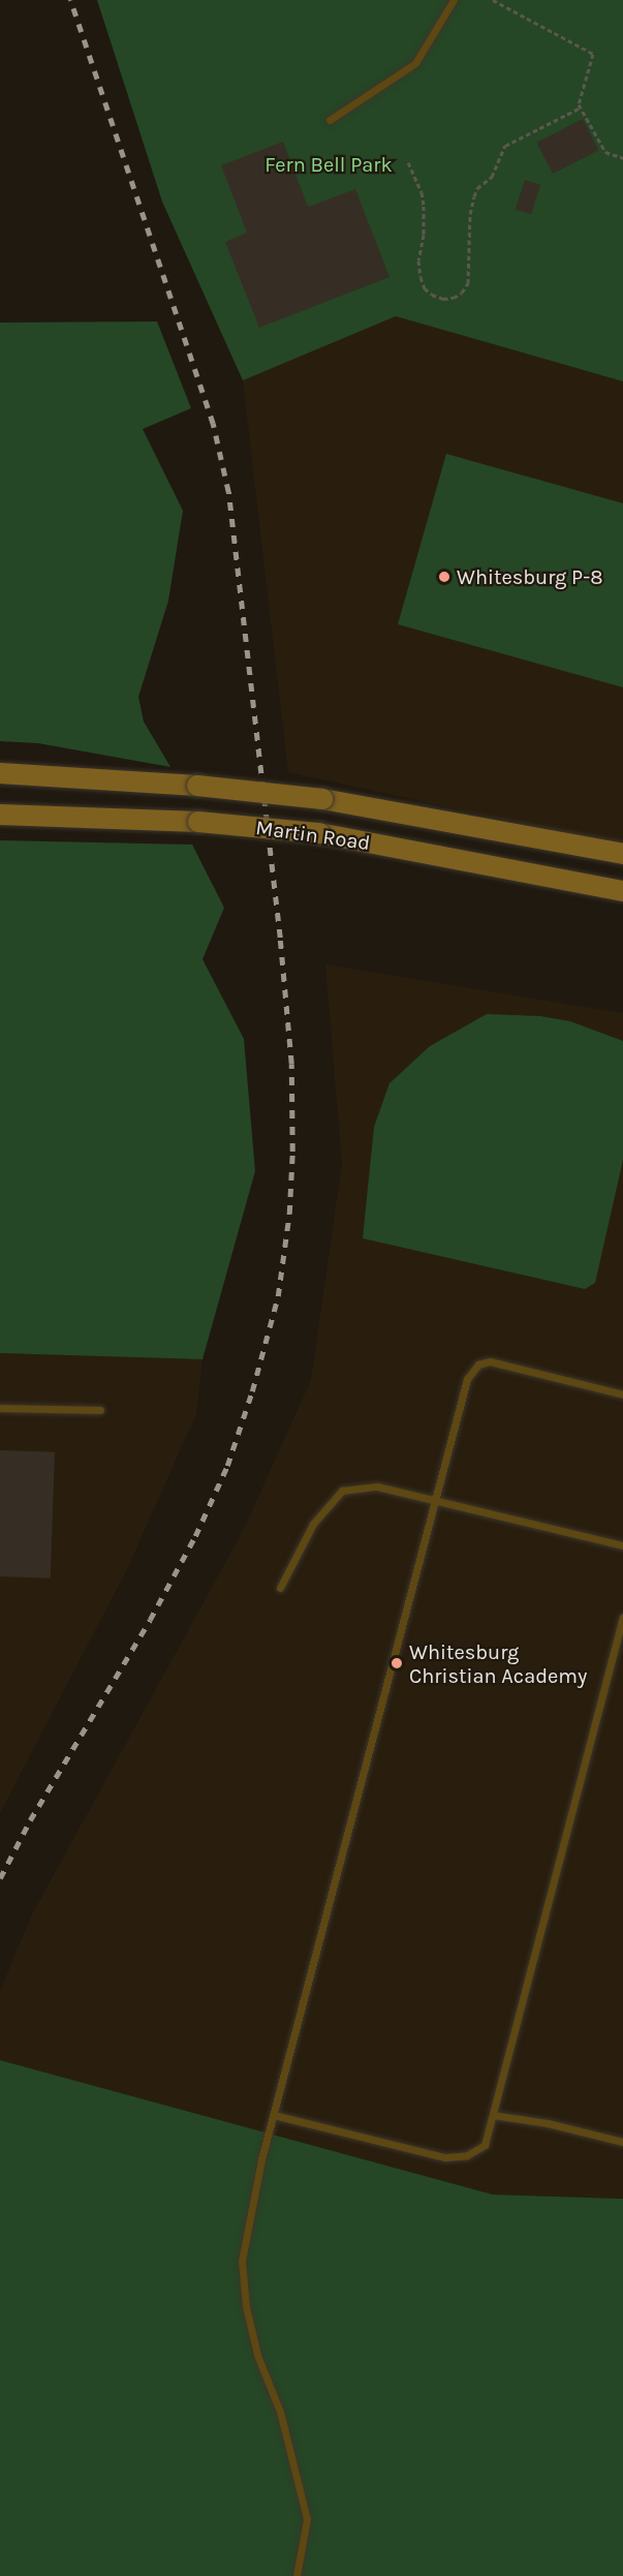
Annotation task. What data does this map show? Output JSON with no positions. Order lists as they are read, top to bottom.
{
  "streets": {
    "main road": ["Martin Road"]
  },
  "parks": ["Fern Bell Park"],
  "places": ["Whitesburg P-8", "Whitesburg Christian Academy"]
}
